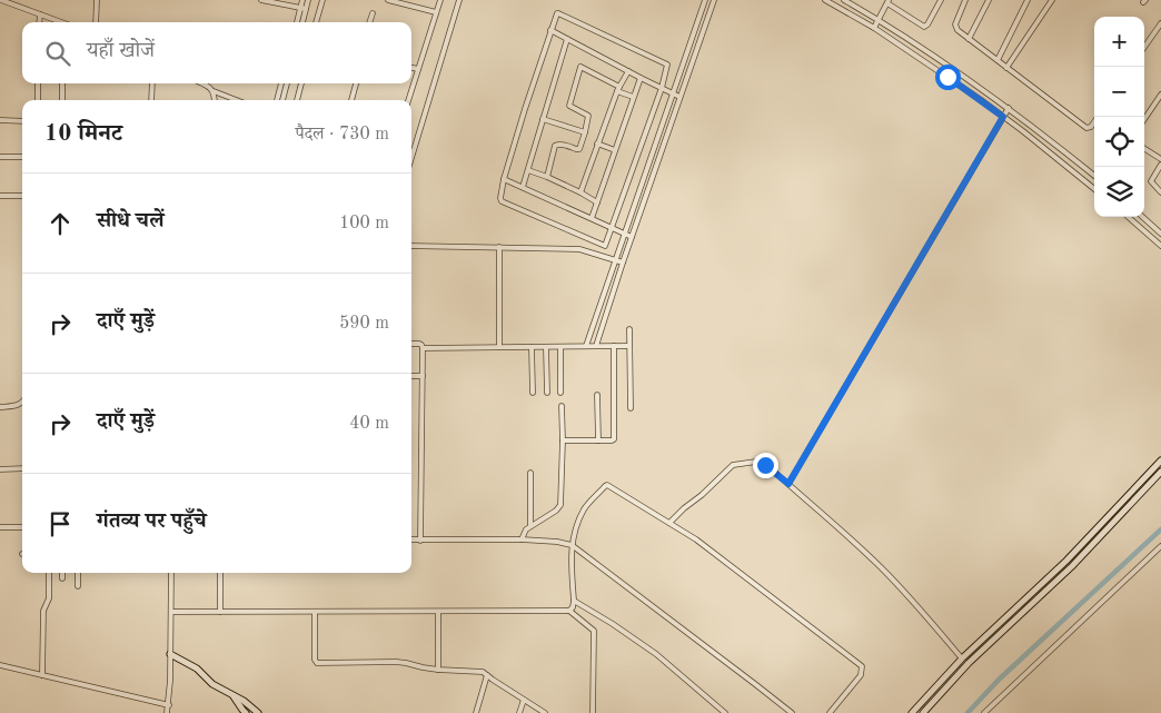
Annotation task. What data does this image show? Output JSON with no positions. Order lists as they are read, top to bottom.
{
  "page": {
    "map_buttons": ["+", "−"],
    "search": "यहाँ खोजें",
    "heading": ["10 मिनट", "पैदल · 730 m"],
    "list": [
      ["सीधे चलें", "100 m"],
      ["दाएँ मुड़ें", "590 m"],
      ["दाएँ मुड़ें", "40 m"],
      "गंतव्य पर पहुँचे"
    ]
  }
}
